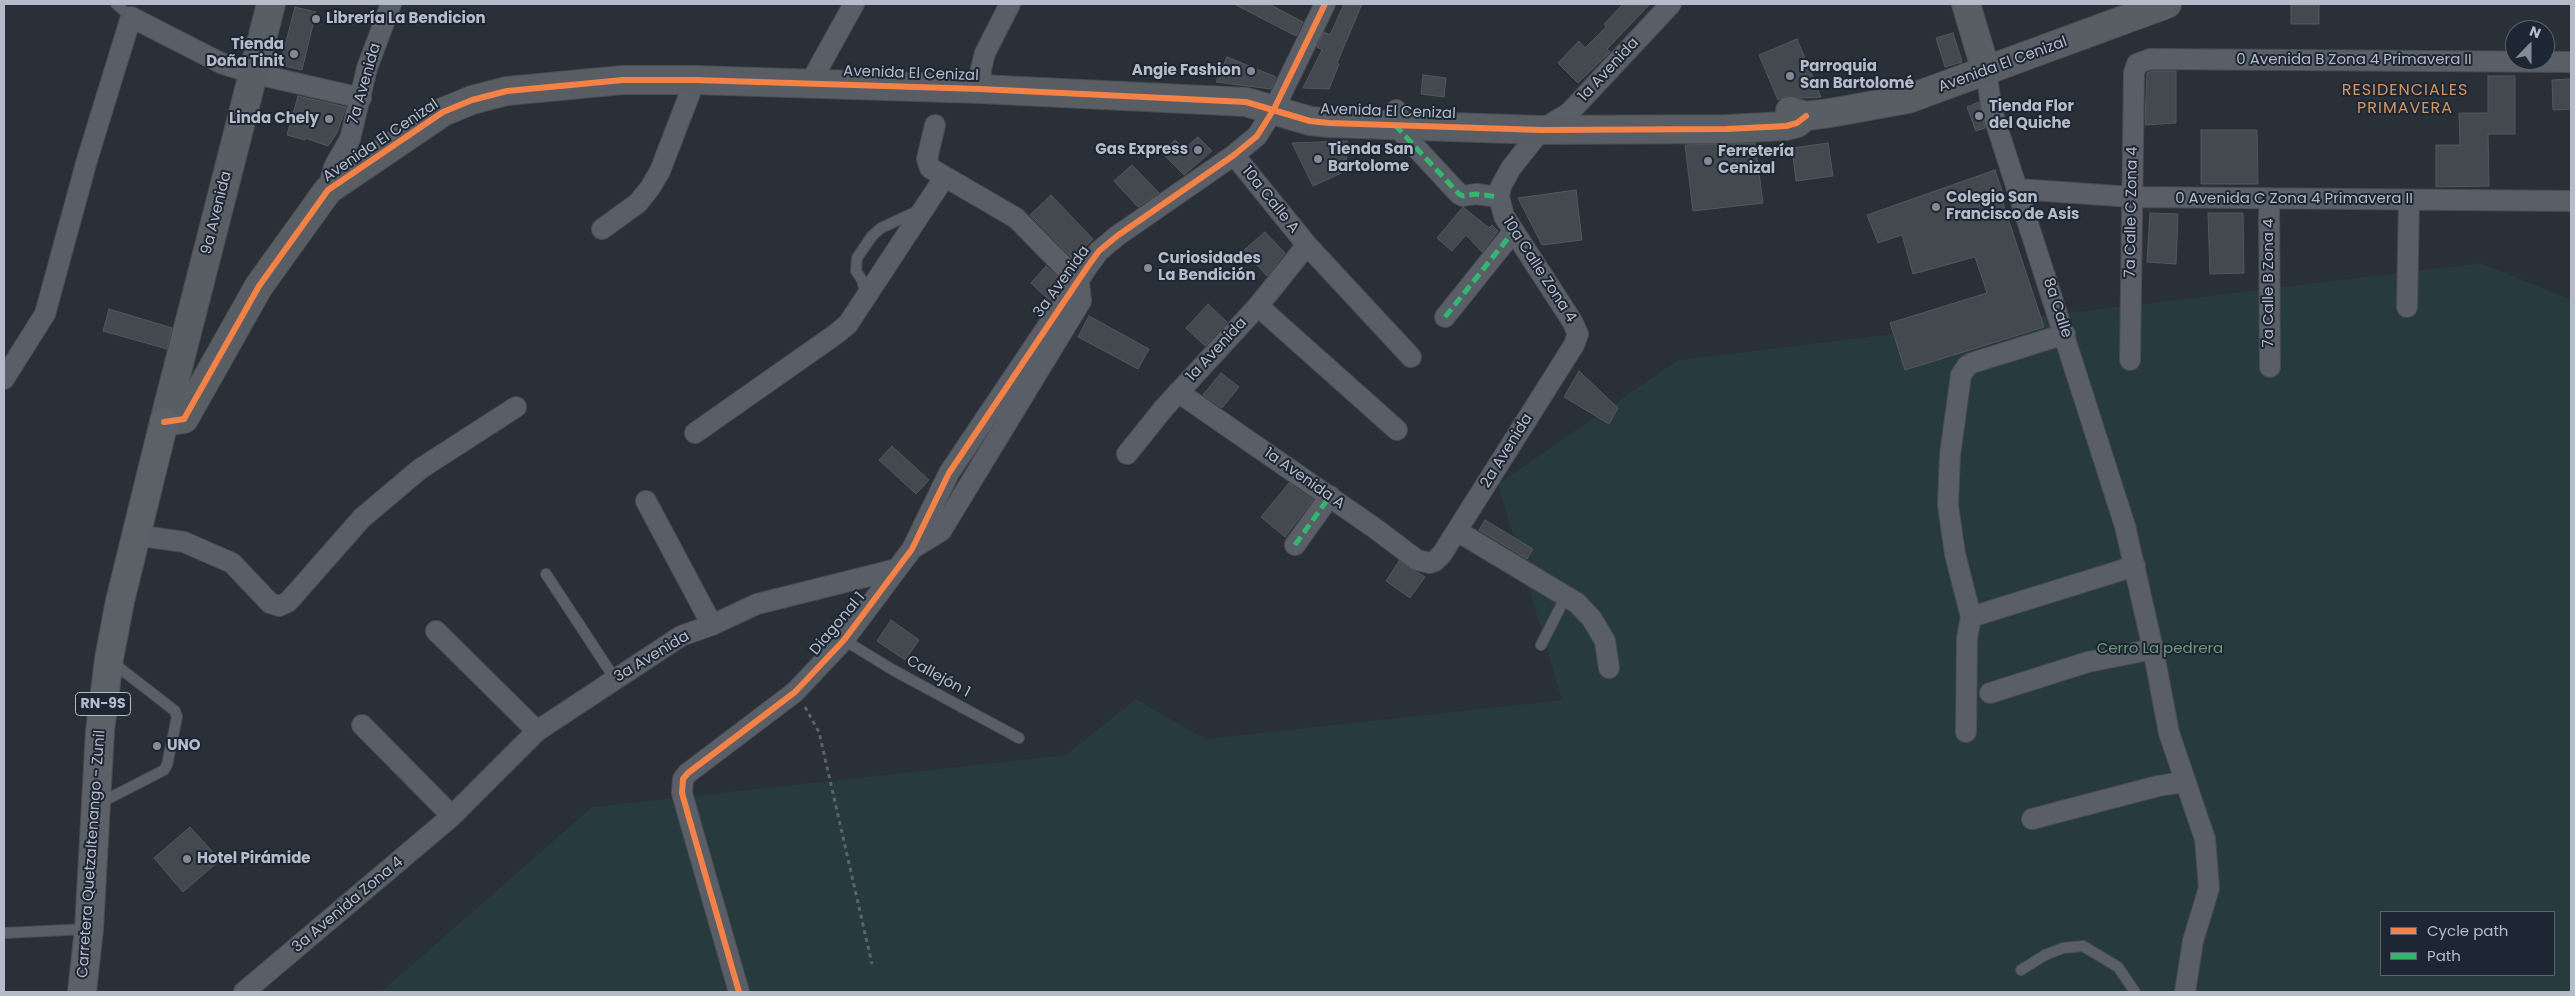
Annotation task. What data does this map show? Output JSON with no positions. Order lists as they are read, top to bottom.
{
  "streets": {
    "main road": ["RN-9S", "Carretera Quetzaltenango - Zunil"],
    "street": [
      "0 Avenida B Zona 4 Primavera II",
      "Avenida El Cenizal",
      "1a Avenida",
      "7a Avenida",
      "0 Avenida C Zona 4 Primavera II",
      "10a Calle A",
      "7a Calle C Zona 4",
      "9a Avenida",
      "10a Calle Zona 4",
      "3a Avenida",
      "7a Calle B Zona 4",
      "8a Calle",
      "2a Avenida",
      "1a Avenida A",
      "Diagonal 1",
      "3a Avenida Zona 4"
    ],
    "lane": ["Callejón 1"]
  },
  "crossings": [
    ["0 Avenida B Zona 4 Primavera II", "7a Calle C Zona 4"],
    ["Avenida El Cenizal", "1a Avenida"],
    ["Avenida El Cenizal", "7a Avenida"],
    ["Avenida El Cenizal", "9a Avenida"],
    ["Avenida El Cenizal", "10a Calle Zona 4"],
    ["Avenida El Cenizal", "3a Avenida"],
    ["Avenida El Cenizal", "8a Calle"],
    ["Avenida El Cenizal", "Carretera Quetzaltenango - Zunil"],
    ["1a Avenida", "10a Calle A"],
    ["1a Avenida", "10a Calle Zona 4"],
    ["1a Avenida", "1a Avenida A"],
    ["0 Avenida C Zona 4 Primavera II", "7a Calle C Zona 4"],
    ["0 Avenida C Zona 4 Primavera II", "7a Calle B Zona 4"],
    ["0 Avenida C Zona 4 Primavera II", "8a Calle"],
    ["10a Calle A", "3a Avenida"],
    ["9a Avenida", "Carretera Quetzaltenango - Zunil"],
    ["10a Calle Zona 4", "2a Avenida"],
    ["3a Avenida", "Diagonal 1"],
    ["3a Avenida", "3a Avenida Zona 4"],
    ["2a Avenida", "1a Avenida A"],
    ["Diagonal 1", "Callejón 1"]
  ],
  "districts": ["RESIDENCIALES PRIMAVERA"],
  "parks": ["Cerro La pedrera"],
  "places": [
    "Librería La Bendicion",
    "Tienda Doña Tinit",
    "Angie Fashion",
    "Parroquia San Bartolomé",
    "Tienda Flor del Quiche",
    "Linda Chely",
    "Gas Express",
    "Tienda San Bartolome",
    "Ferretería Cenizal",
    "Colegio San Francisco de Asis",
    "Curiosidades La Bendición",
    "UNO",
    "Hotel Pirámide"
  ],
  "legend": ["Cycle path", "Path"],
  "north": "top"
}
